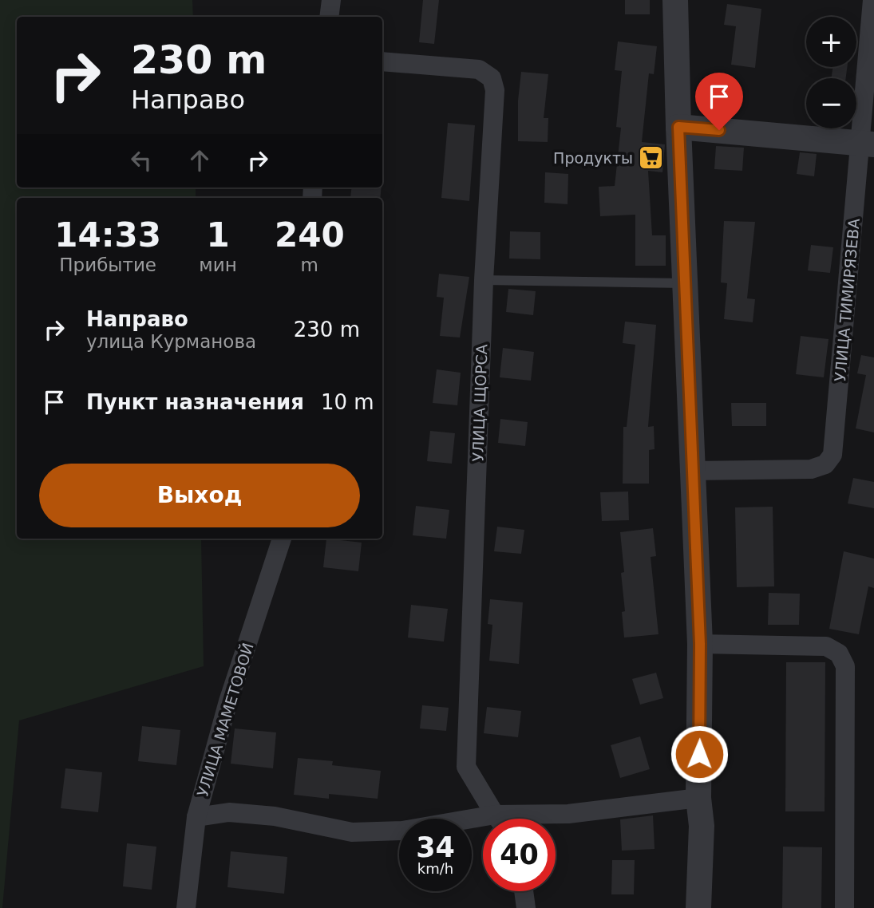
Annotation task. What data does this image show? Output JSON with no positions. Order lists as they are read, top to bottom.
{
  "streets": {
    "street": ["УЛИЦА ТИМИРЯЗЕВА", "УЛИЦА ЩОРСА", "УЛИЦА МАМЕТОВОЙ"]
  },
  "places": {
    "supermarket": ["Продукты"]
  },
  "page": {
    "map_buttons": ["+", "−"],
    "turn": ["230 m", "Направо"],
    "eta": [
      "14:33",
      "Прибытие",
      "1",
      "мин",
      "240",
      "m"
    ],
    "list": [
      {
        "name": "Направо",
        "note": "улица Курманова",
        "value": "230 m"
      },
      {
        "name": "Пункт назначения",
        "value": "10 m"
      }
    ],
    "buttons": "Выход",
    "speed": "34 km/h",
    "limit": "40"
  }
}
